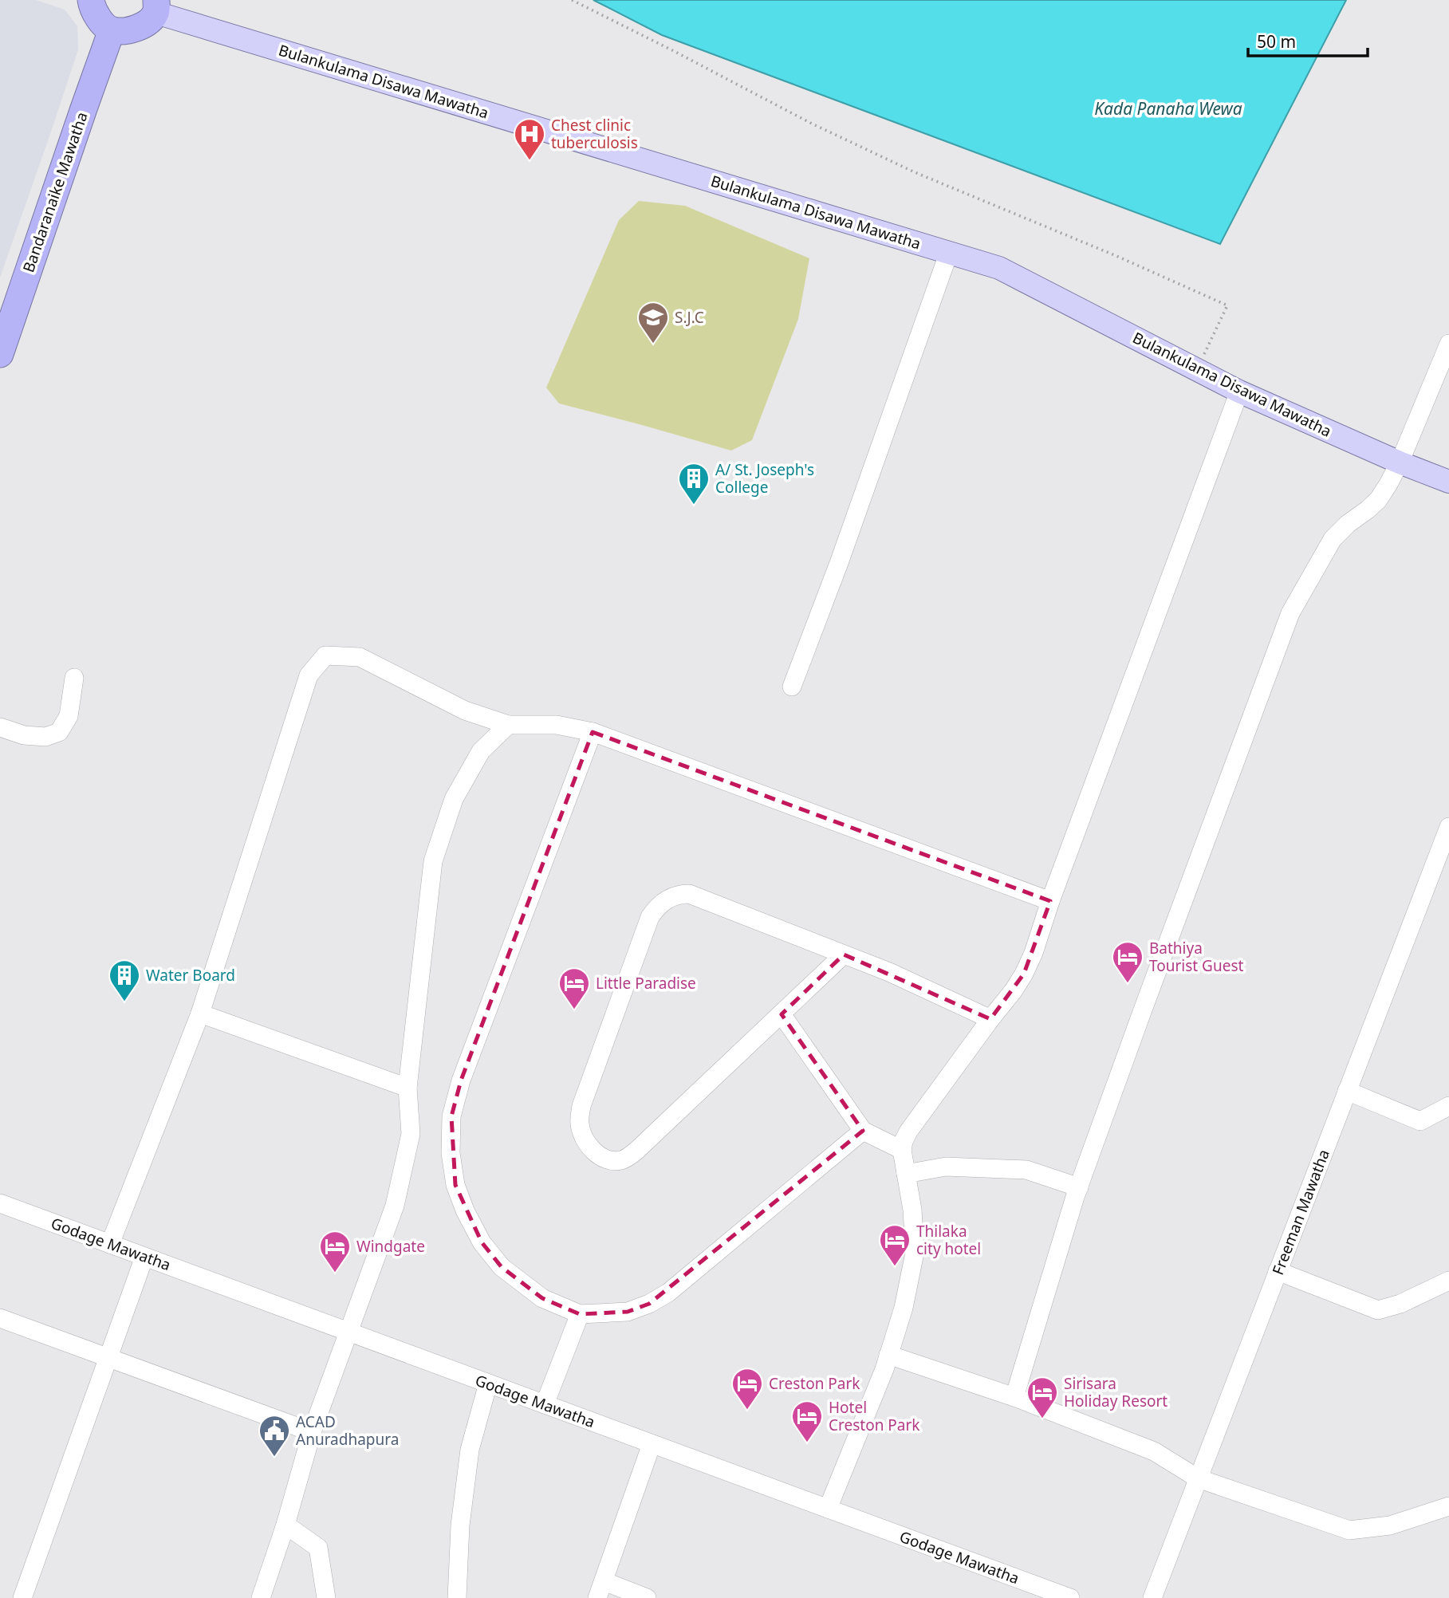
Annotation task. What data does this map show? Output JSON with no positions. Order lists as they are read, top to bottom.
{
  "streets": {
    "highway": ["Bandaranaike Mawatha"],
    "main road": ["Bulankulama Disawa Mawatha"],
    "street": ["Freeman Mawatha", "Godage Mawatha"]
  },
  "water": ["Kada Panaha Wewa"],
  "places": {
    "hospital": ["Chest clinic tuberculosis"],
    "school or university": ["S.J.C"],
    "building": ["A/ St. Joseph's College", "Water Board"],
    "hotel": [
      "Bathiya Tourist Guest",
      "Little Paradise",
      "Thilaka city hotel",
      "Windgate",
      "Creston Park",
      "Sirisara Holiday Resort",
      "Hotel Creston Park"
    ],
    "public building": ["ACAD Anuradhapura"]
  },
  "scale_bar": "50 m"
}
